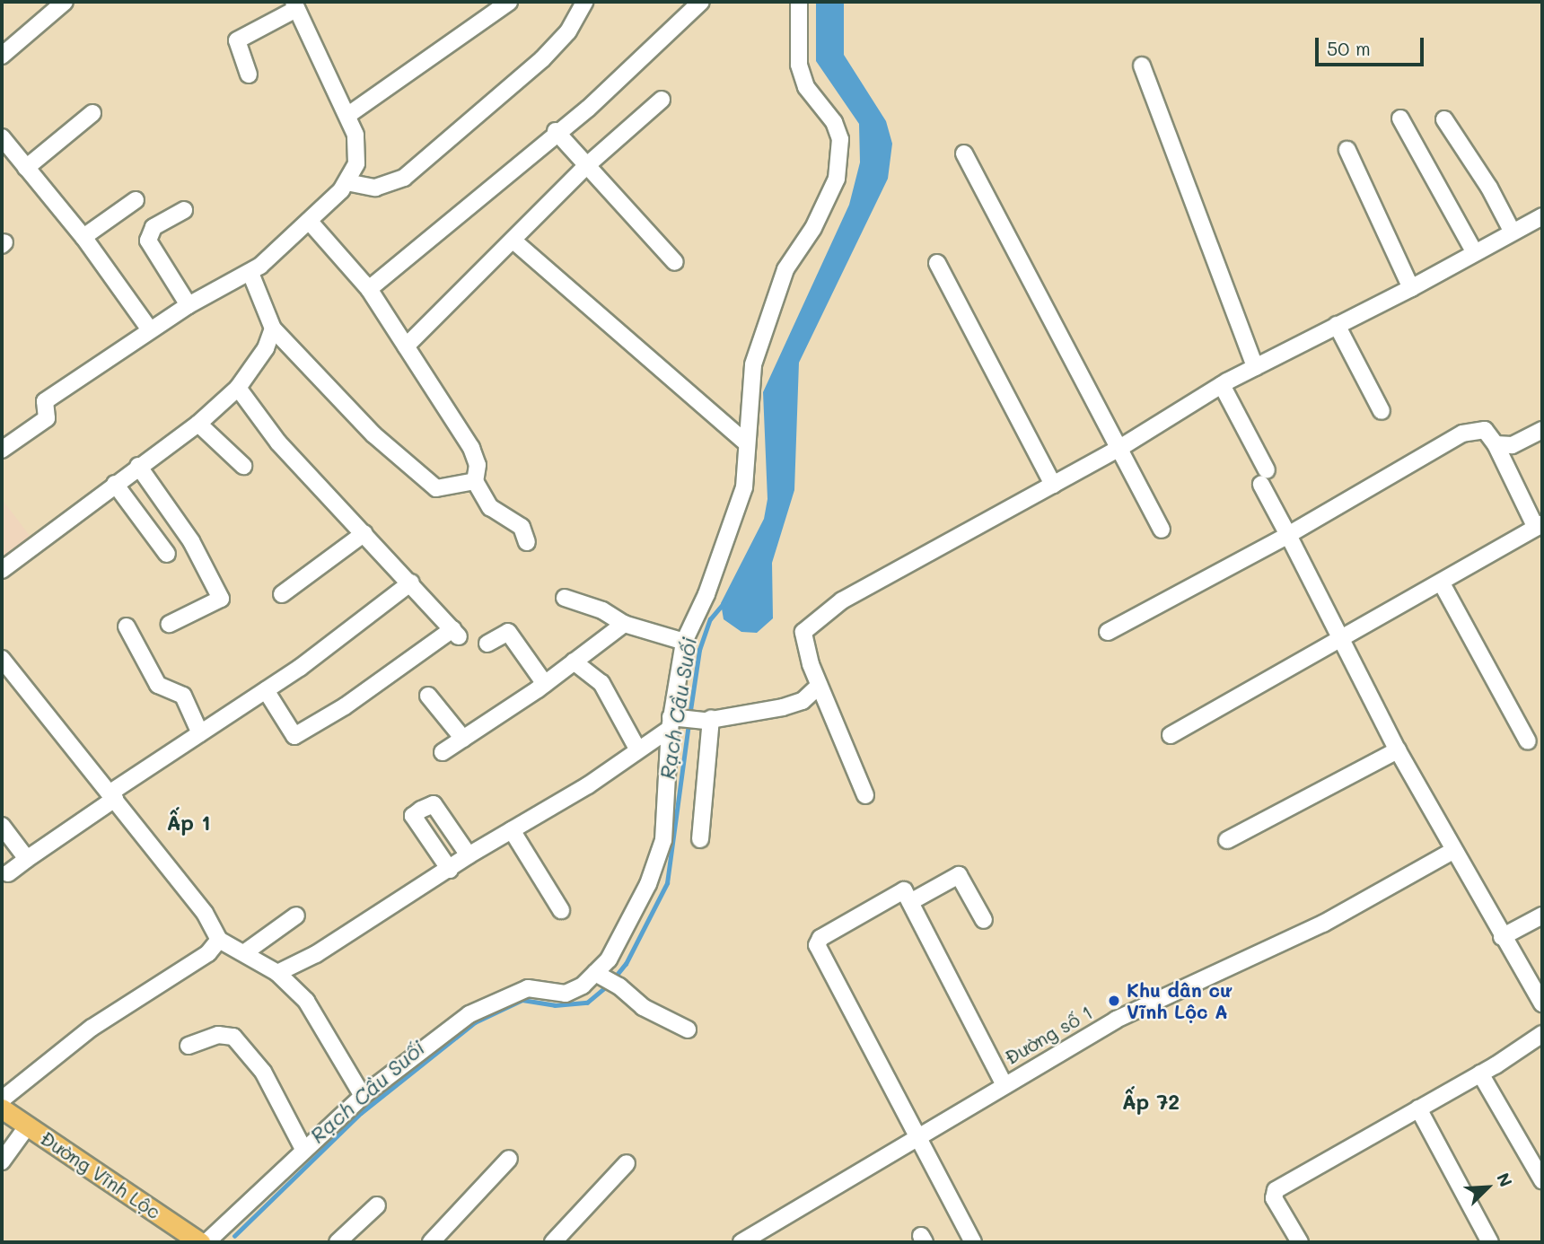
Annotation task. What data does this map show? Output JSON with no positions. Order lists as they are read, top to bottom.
{
  "streets": {
    "main road": ["Đường Vĩnh Lộc"],
    "street": ["Đường số 1"]
  },
  "districts": ["Ấp 1", "Ấp 72"],
  "water": ["Rạch Cầu Suối"],
  "places": ["Khu dân cư Vĩnh Lộc A"],
  "scale_bar": "50 m",
  "north": "top right"
}
